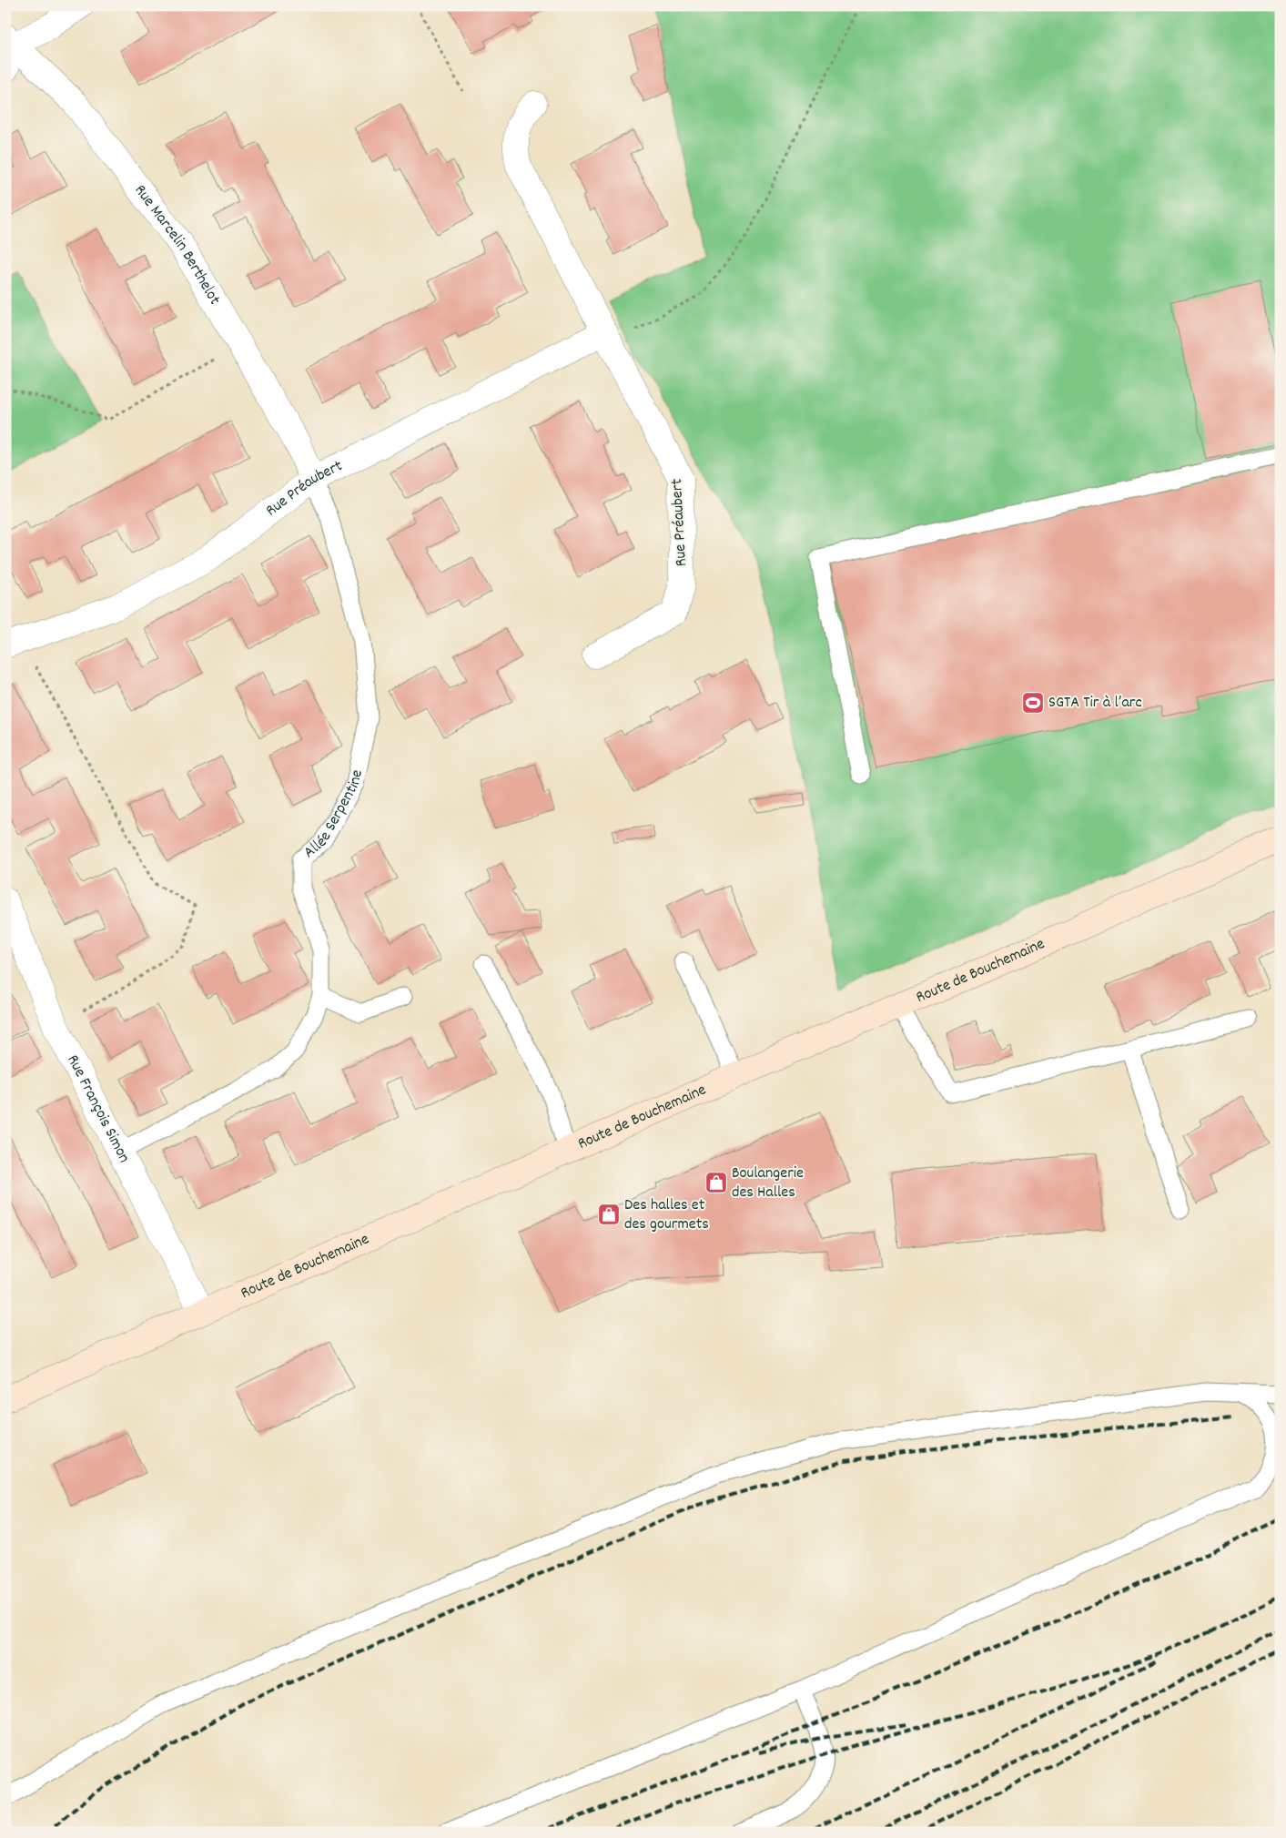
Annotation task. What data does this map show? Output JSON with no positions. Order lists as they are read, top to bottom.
{
  "streets": {
    "street": [
      "Rue Marcelin Berthelot",
      "Rue Préaubert",
      "Route de Bouchemaine",
      "Rue François Simon"
    ],
    "lane": ["Allée Serpentine"]
  },
  "crossings": [
    ["Rue Marcelin Berthelot", "Rue Préaubert"],
    ["Rue Marcelin Berthelot", "Allée Serpentine"],
    ["Rue Préaubert", "Allée Serpentine"],
    ["Allée Serpentine", "Rue François Simon"],
    ["Route de Bouchemaine", "Rue François Simon"]
  ],
  "places": {
    "sports": ["SGTA Tir à l’arc"],
    "shop": ["Boulangerie des Halles", "Des halles et des gourmets"]
  }
}
